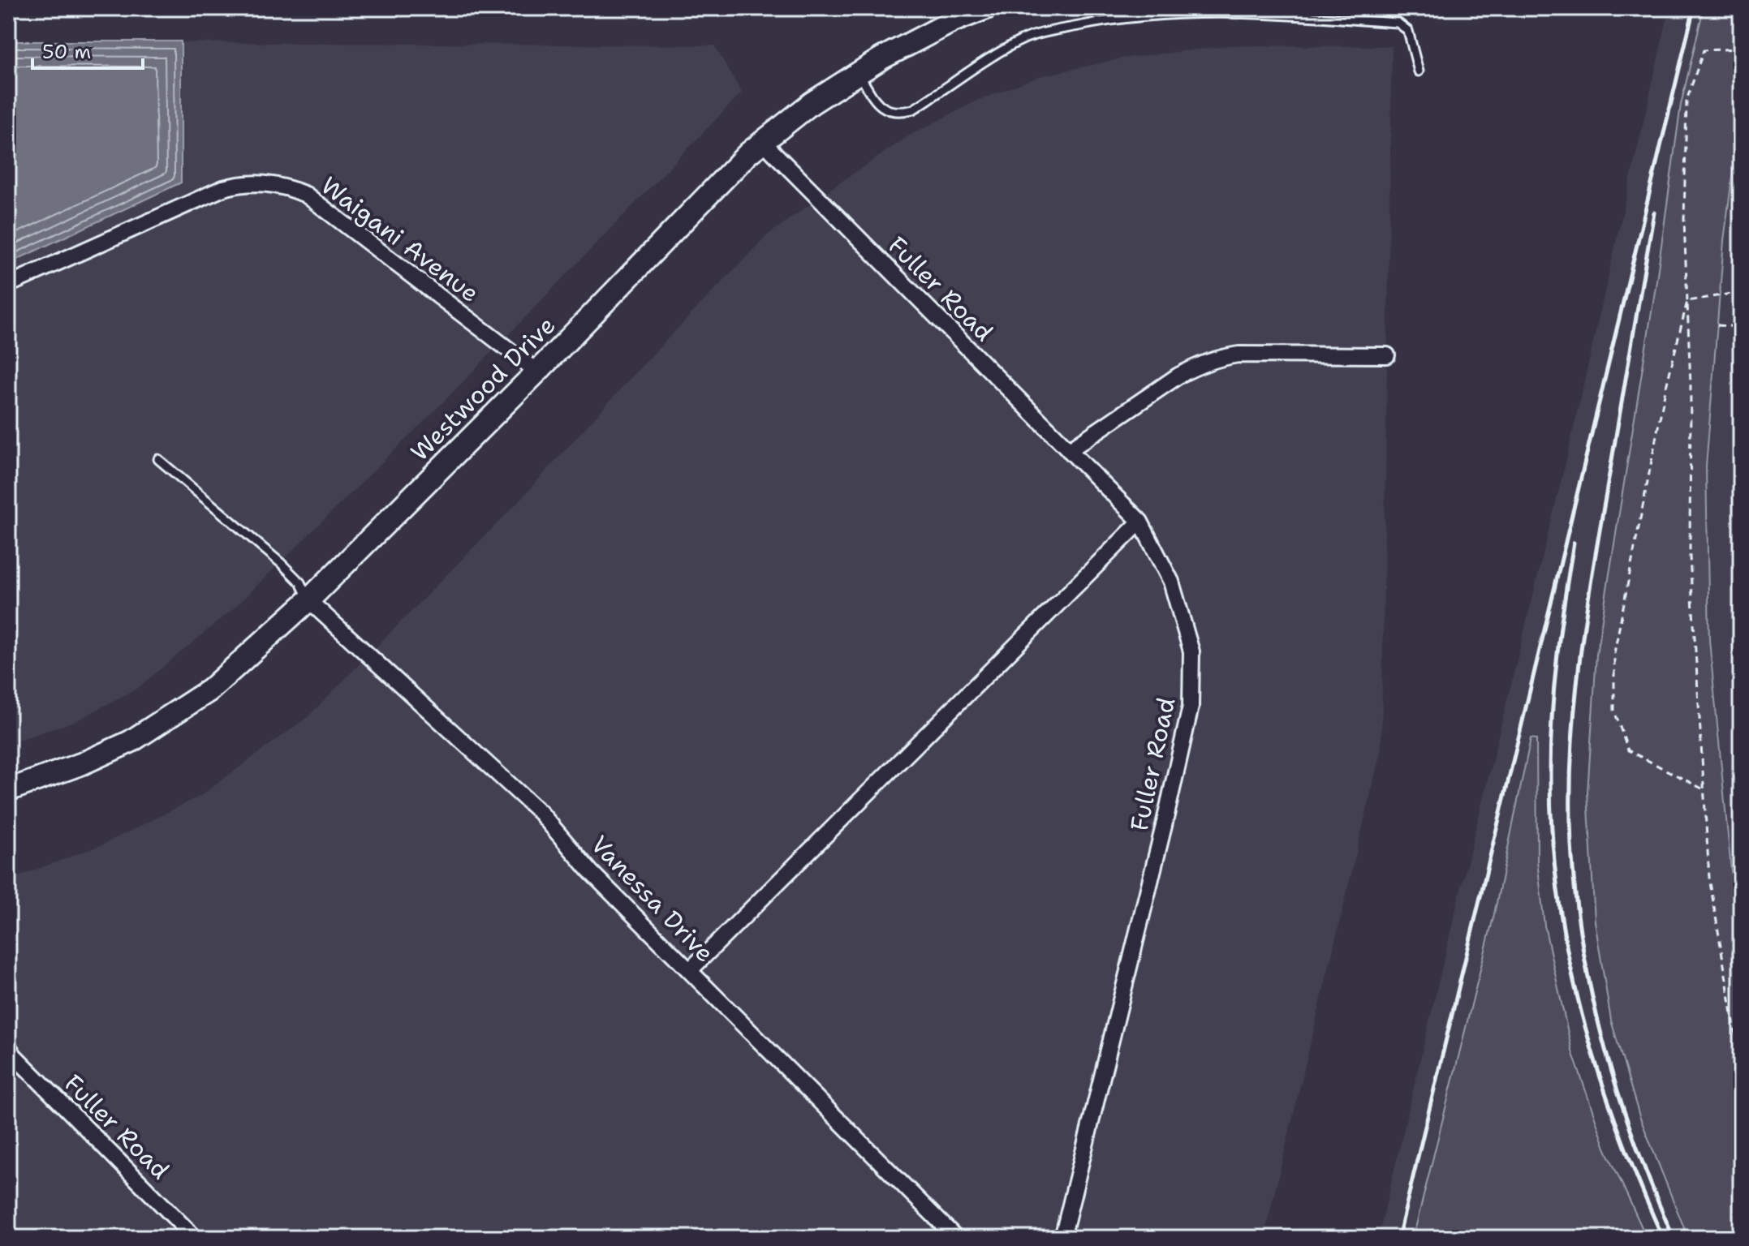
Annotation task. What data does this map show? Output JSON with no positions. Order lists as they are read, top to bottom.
{
  "streets": {
    "main road": ["Westwood Drive"],
    "street": ["Waigani Avenue", "Fuller Road", "Vanessa Drive"]
  },
  "crossings": [
    ["Waigani Avenue", "Westwood Drive"],
    ["Fuller Road", "Westwood Drive"],
    ["Westwood Drive", "Vanessa Drive"]
  ],
  "scale_bar": "50 m"
}
